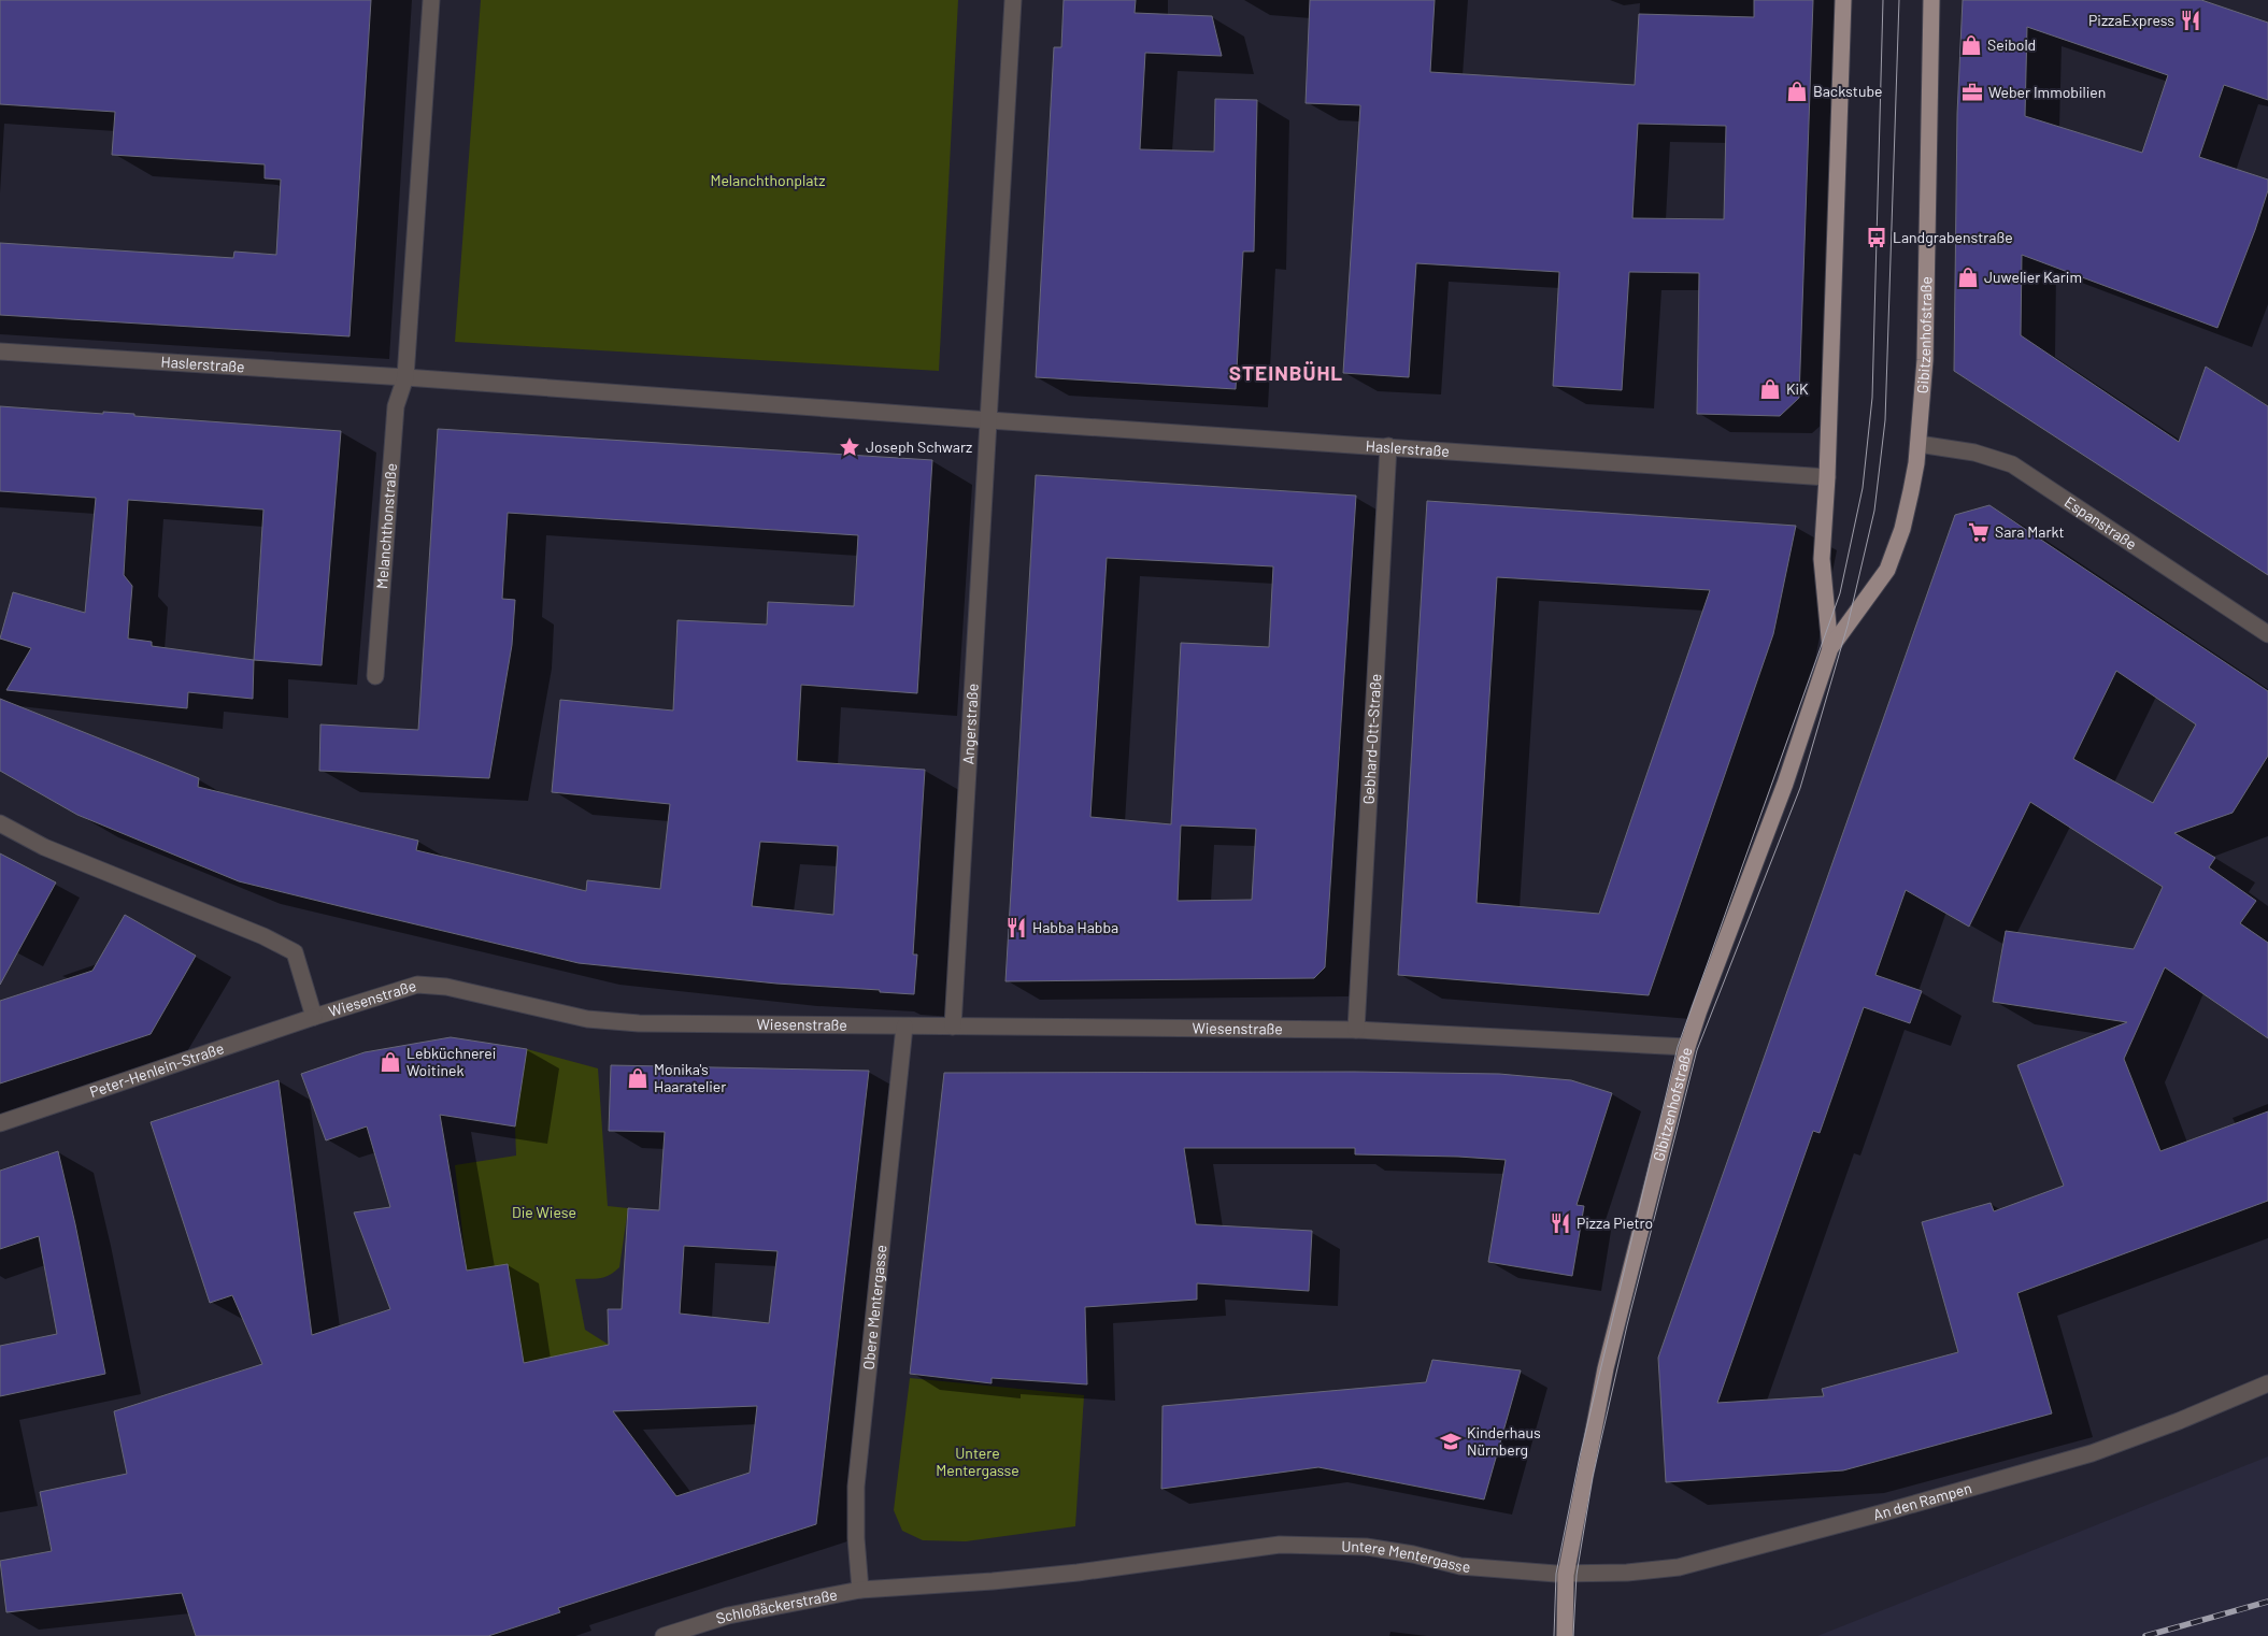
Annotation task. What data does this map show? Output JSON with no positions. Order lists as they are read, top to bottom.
{
  "streets": {
    "main road": ["Gibitzenhofstraße"],
    "street": [
      "Haslerstraße",
      "Espanstraße",
      "Melanchthonstraße",
      "Angerstraße",
      "Gebhard-Ott-Straße",
      "Wiesenstraße",
      "Peter-Henlein-Straße",
      "Obere Mentergasse",
      "An den Rampen",
      "Untere Mentergasse",
      "Schloßäckerstraße"
    ]
  },
  "crossings": [
    ["Gibitzenhofstraße", "Haslerstraße"],
    ["Gibitzenhofstraße", "Espanstraße"],
    ["Gibitzenhofstraße", "Wiesenstraße"],
    ["Gibitzenhofstraße", "An den Rampen"],
    ["Gibitzenhofstraße", "Untere Mentergasse"],
    ["Haslerstraße", "Melanchthonstraße"],
    ["Haslerstraße", "Angerstraße"],
    ["Haslerstraße", "Gebhard-Ott-Straße"],
    ["Angerstraße", "Wiesenstraße"],
    ["Gebhard-Ott-Straße", "Wiesenstraße"],
    ["Wiesenstraße", "Peter-Henlein-Straße"],
    ["Wiesenstraße", "Obere Mentergasse"],
    ["Obere Mentergasse", "Untere Mentergasse"],
    ["Obere Mentergasse", "Schloßäckerstraße"],
    ["An den Rampen", "Untere Mentergasse"],
    ["Untere Mentergasse", "Schloßäckerstraße"]
  ],
  "districts": ["STEINBÜHL"],
  "parks": ["Melanchthonplatz", "Die Wiese", "Untere Mentergasse"],
  "places": {
    "restaurant": ["PizzaExpress", "Habba Habba", "Pizza Pietro"],
    "shop": [
      "Seibold",
      "Backstube",
      "Juwelier Karim",
      "KiK",
      "Lebküchnerei Woitinek",
      "Monika's Haaratelier"
    ],
    "office": ["Weber Immobilien"],
    "bus stop": ["Landgrabenstraße"],
    "place": ["Joseph Schwarz"],
    "supermarket": ["Sara Markt"],
    "school or university": ["Kinderhaus Nürnberg"]
  }
}
